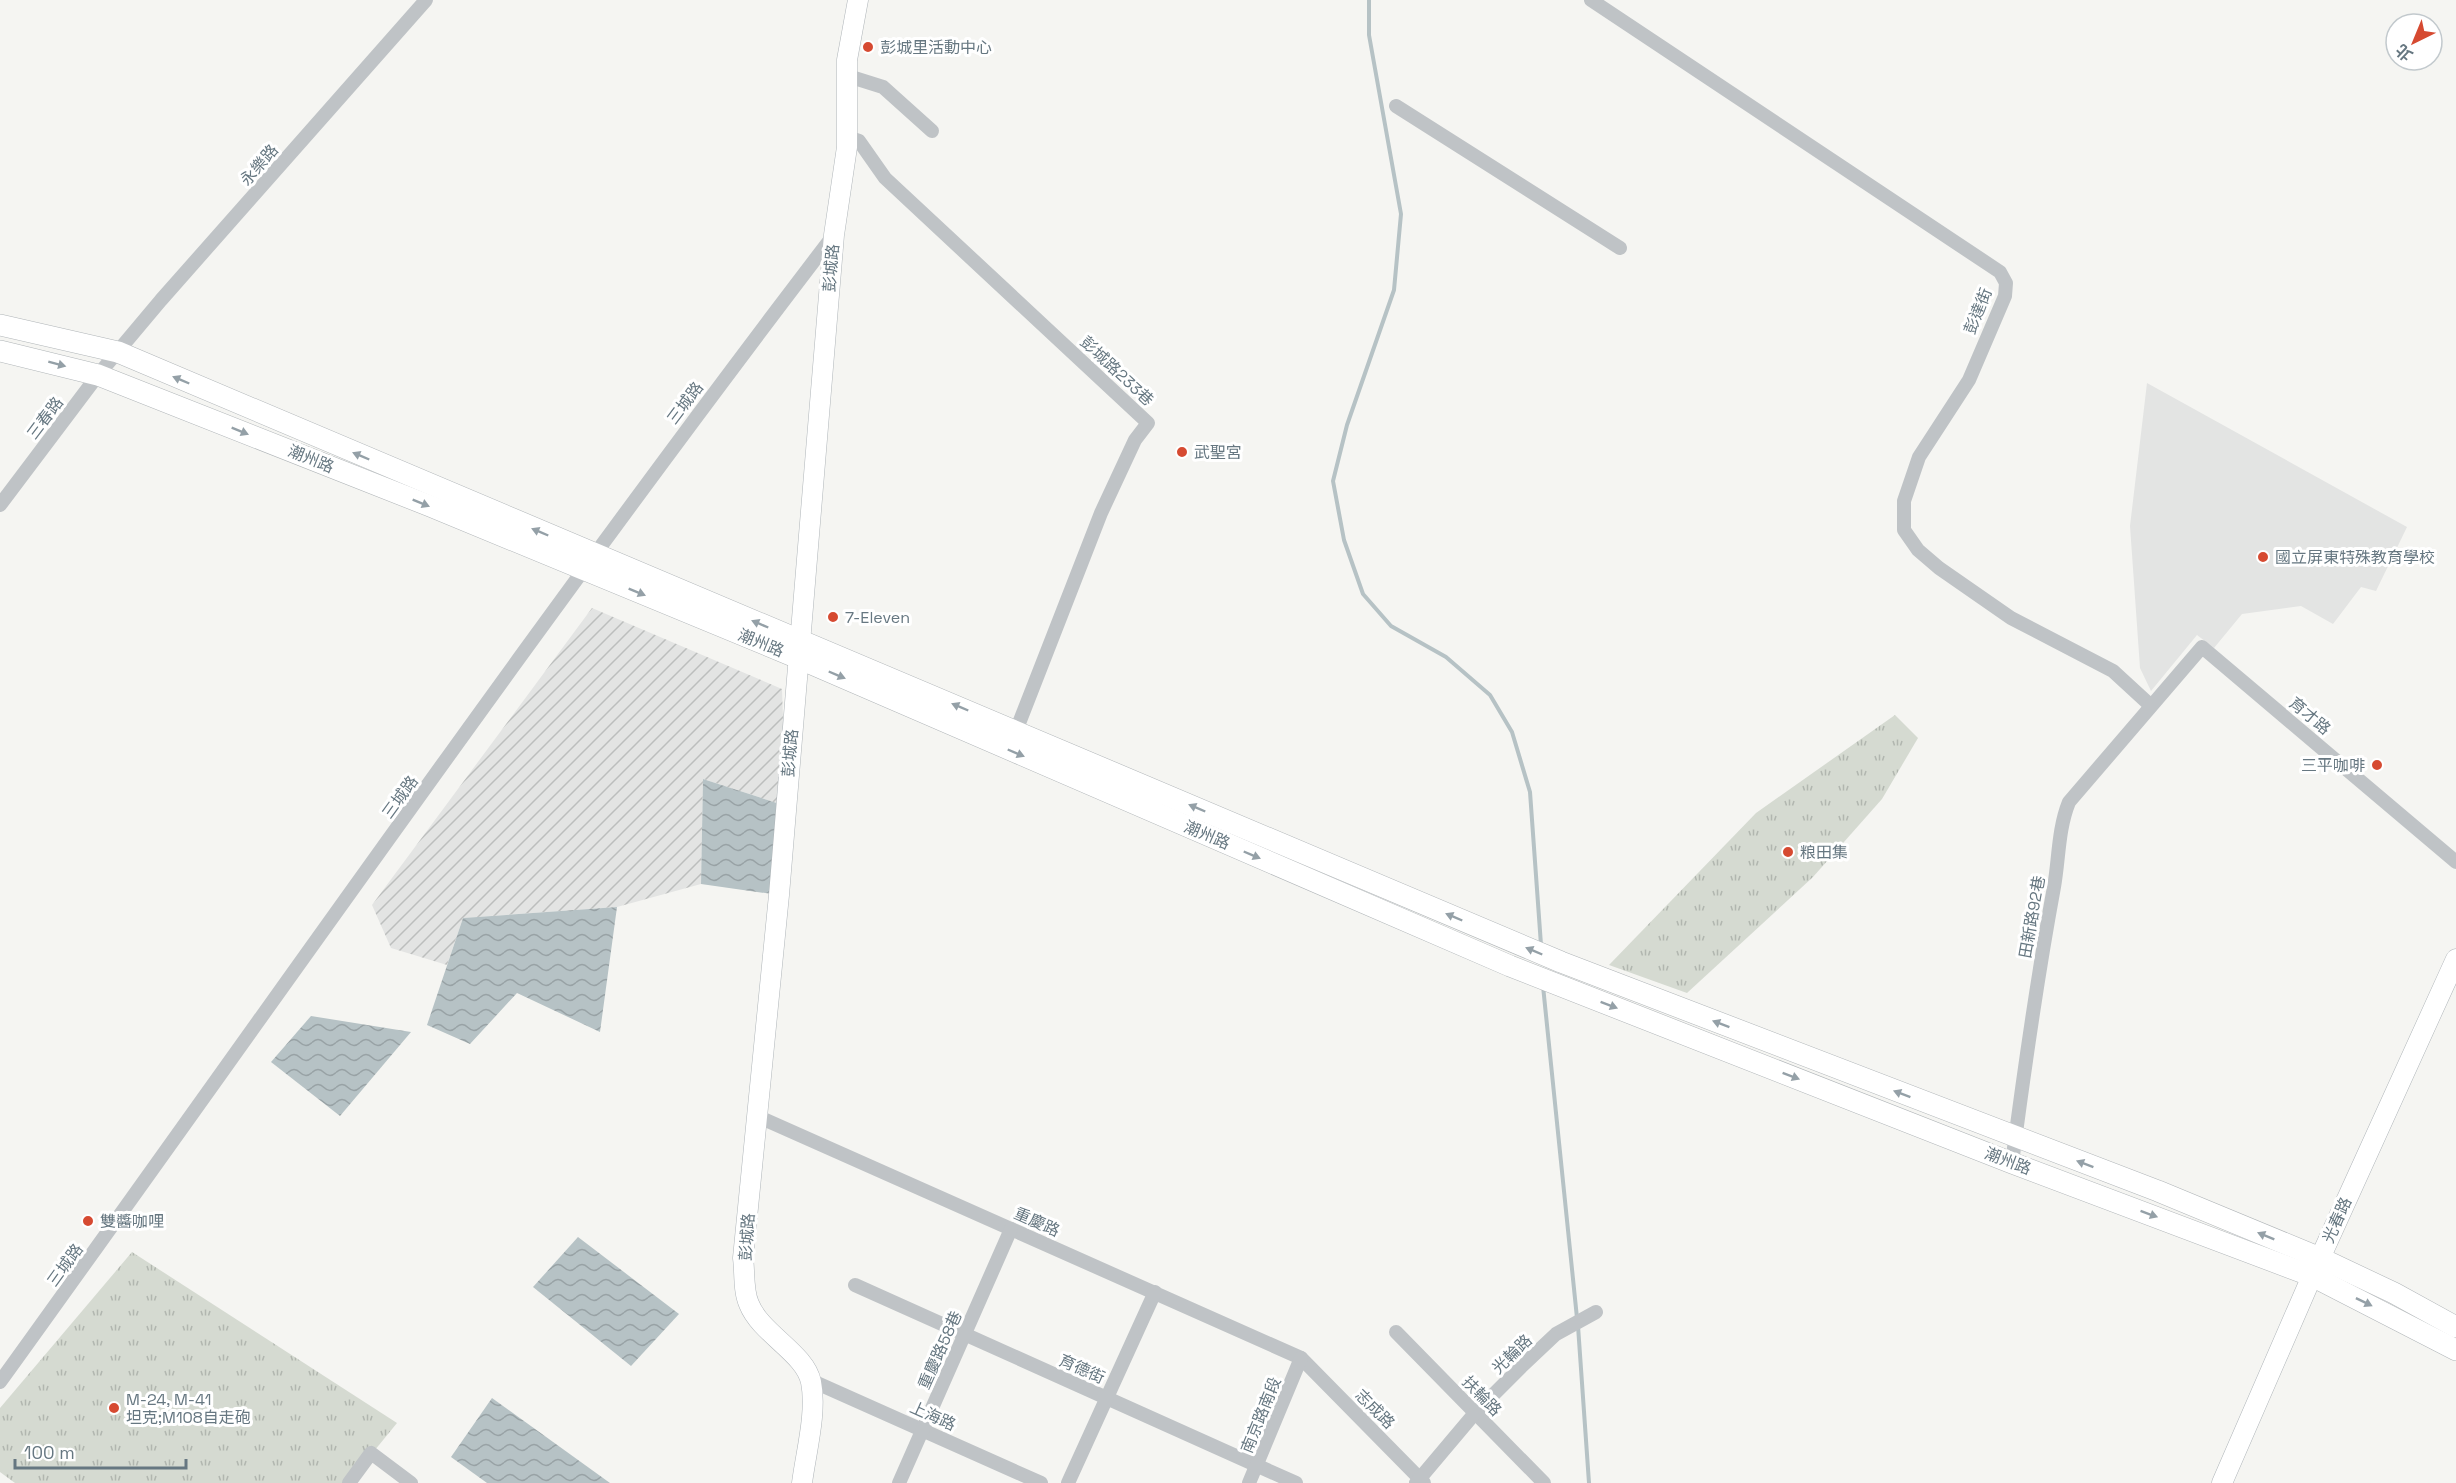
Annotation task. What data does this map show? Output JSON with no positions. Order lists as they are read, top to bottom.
{
  "streets": {
    "main road": ["潮州路"],
    "street": [
      "永樂路",
      "彭城路",
      "彭達街",
      "彭城路233巷",
      "三城路",
      "三春路",
      "育才路",
      "田新路92巷",
      "光春路",
      "重慶路",
      "重慶路58巷",
      "光輪路",
      "育德街",
      "扶輪路",
      "志成路",
      "南京路南段",
      "上海路"
    ]
  },
  "crossings": [
    ["永樂路", "三春路"],
    ["永樂路", "潮州路"],
    ["彭城路", "彭城路233巷"],
    ["彭城路", "三城路"],
    ["彭城路", "潮州路"],
    ["彭城路", "重慶路"],
    ["彭城路", "上海路"],
    ["彭達街", "育才路"],
    ["彭達街", "田新路92巷"],
    ["彭城路233巷", "潮州路"],
    ["三城路", "潮州路"],
    ["三春路", "潮州路"],
    ["潮州路", "田新路92巷"],
    ["潮州路", "光春路"],
    ["育才路", "田新路92巷"],
    ["重慶路", "重慶路58巷"],
    ["重慶路", "志成路"],
    ["重慶路", "南京路南段"],
    ["重慶路58巷", "育德街"],
    ["重慶路58巷", "上海路"],
    ["光輪路", "扶輪路"],
    ["光輪路", "志成路"],
    ["育德街", "南京路南段"],
    ["志成路", "南京路南段"]
  ],
  "places": [
    "彭城里活動中心",
    "武聖宮",
    "國立屏東特殊教育學校",
    "7-Eleven",
    "三平咖啡",
    "粮田集",
    "雙醬咖哩",
    "M-24, M-41 坦克;M108自走砲"
  ],
  "scale_bar": "100 m",
  "north": "bottom left"
}
